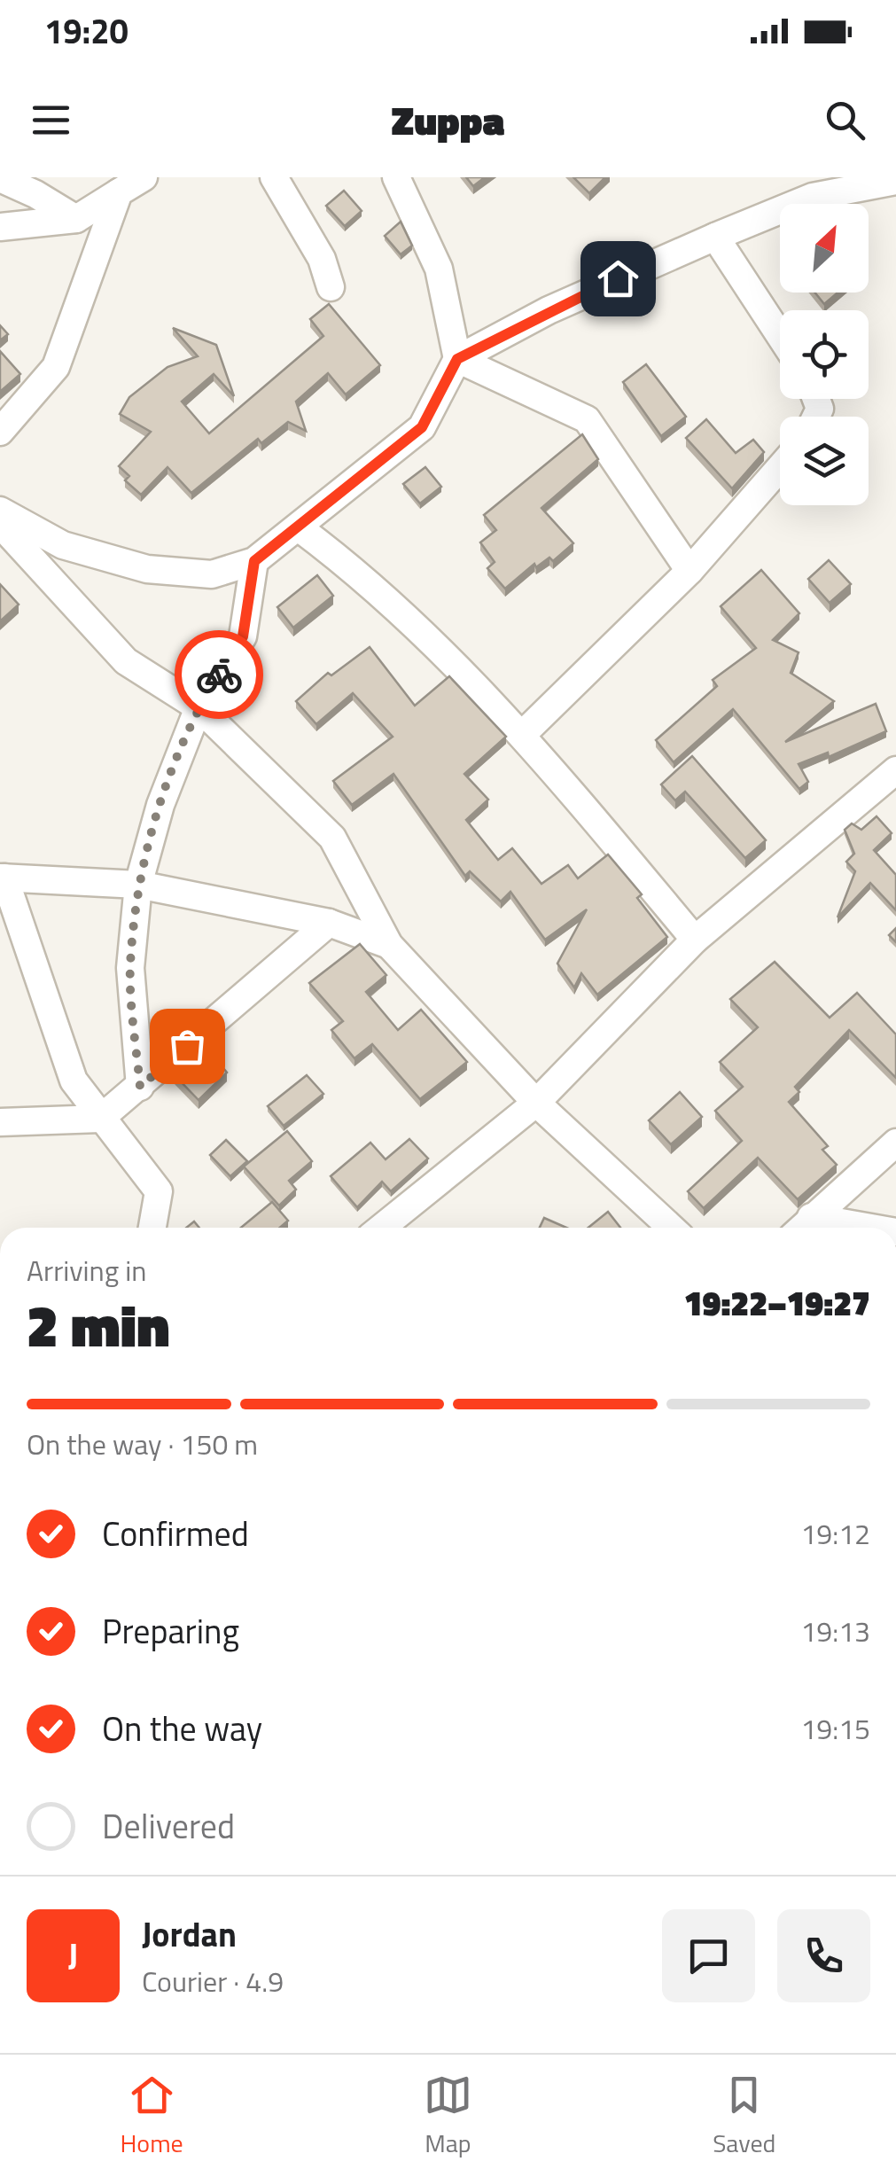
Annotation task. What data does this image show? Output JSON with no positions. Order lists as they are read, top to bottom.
{
  "north": "top right",
  "page": {
    "status": "19:20",
    "header": "Zuppa",
    "heading": ["2 min", "Arriving in", "19:22–19:27"],
    "panel": ["Jordan", "Courier · 4.9"],
    "bar": "On the way · 150 m",
    "list": [
      ["Confirmed", "19:12"],
      ["Preparing", "19:13"],
      ["On the way", "19:15"],
      "Delivered"
    ],
    "round": "J",
    "tabs": ["Home", "Map", "Saved"]
  }
}
